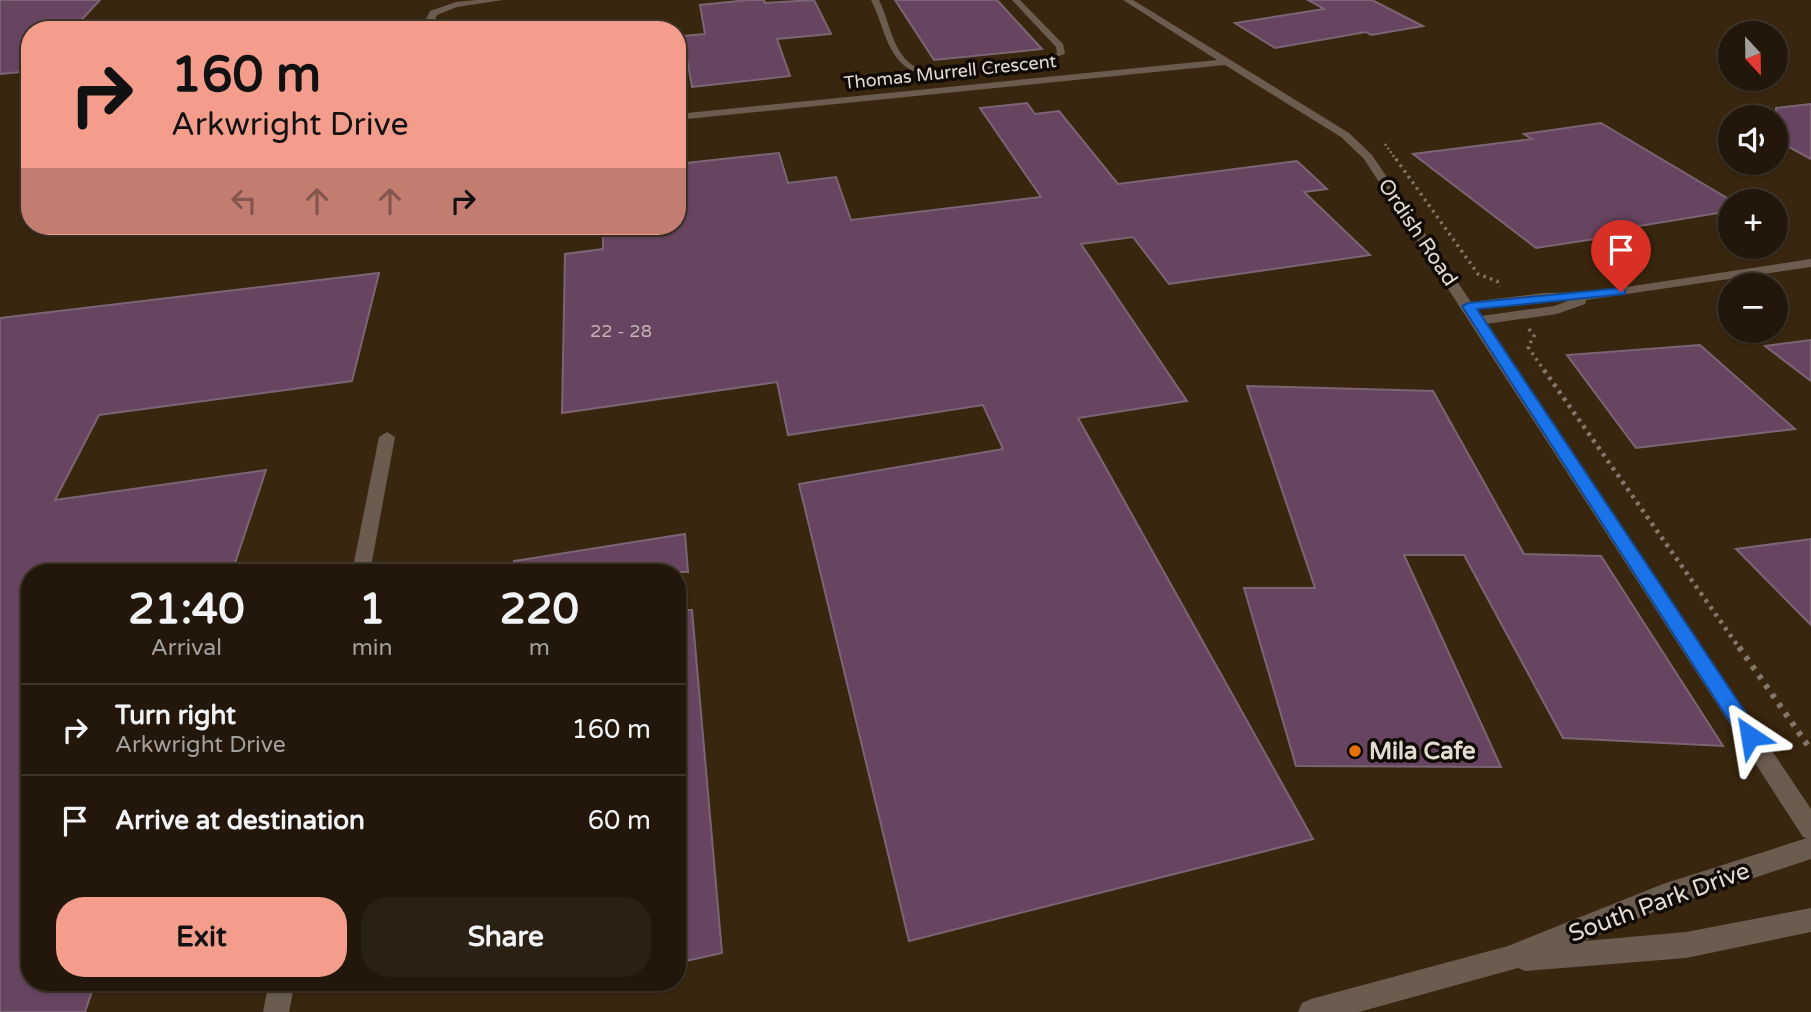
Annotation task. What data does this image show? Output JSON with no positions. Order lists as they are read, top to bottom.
{
  "streets": {
    "street": ["Thomas Murrell Crescent", "Ordish Road", "South Park Drive"]
  },
  "crossings": [
    ["Thomas Murrell Crescent", "Ordish Road"]
  ],
  "places": ["Mila Cafe"],
  "house_numbers": ["22 - 28"],
  "north": "bottom",
  "page": {
    "map_buttons": ["+", "−"],
    "turn": ["160 m", "Arkwright Drive"],
    "eta": [
      "21:40",
      "Arrival",
      "1",
      "min",
      "220",
      "m"
    ],
    "list": [
      {
        "name": "Turn right",
        "note": "Arkwright Drive",
        "value": "160 m"
      },
      {
        "name": "Arrive at destination",
        "value": "60 m"
      }
    ],
    "buttons": ["Exit", "Share"]
  }
}
